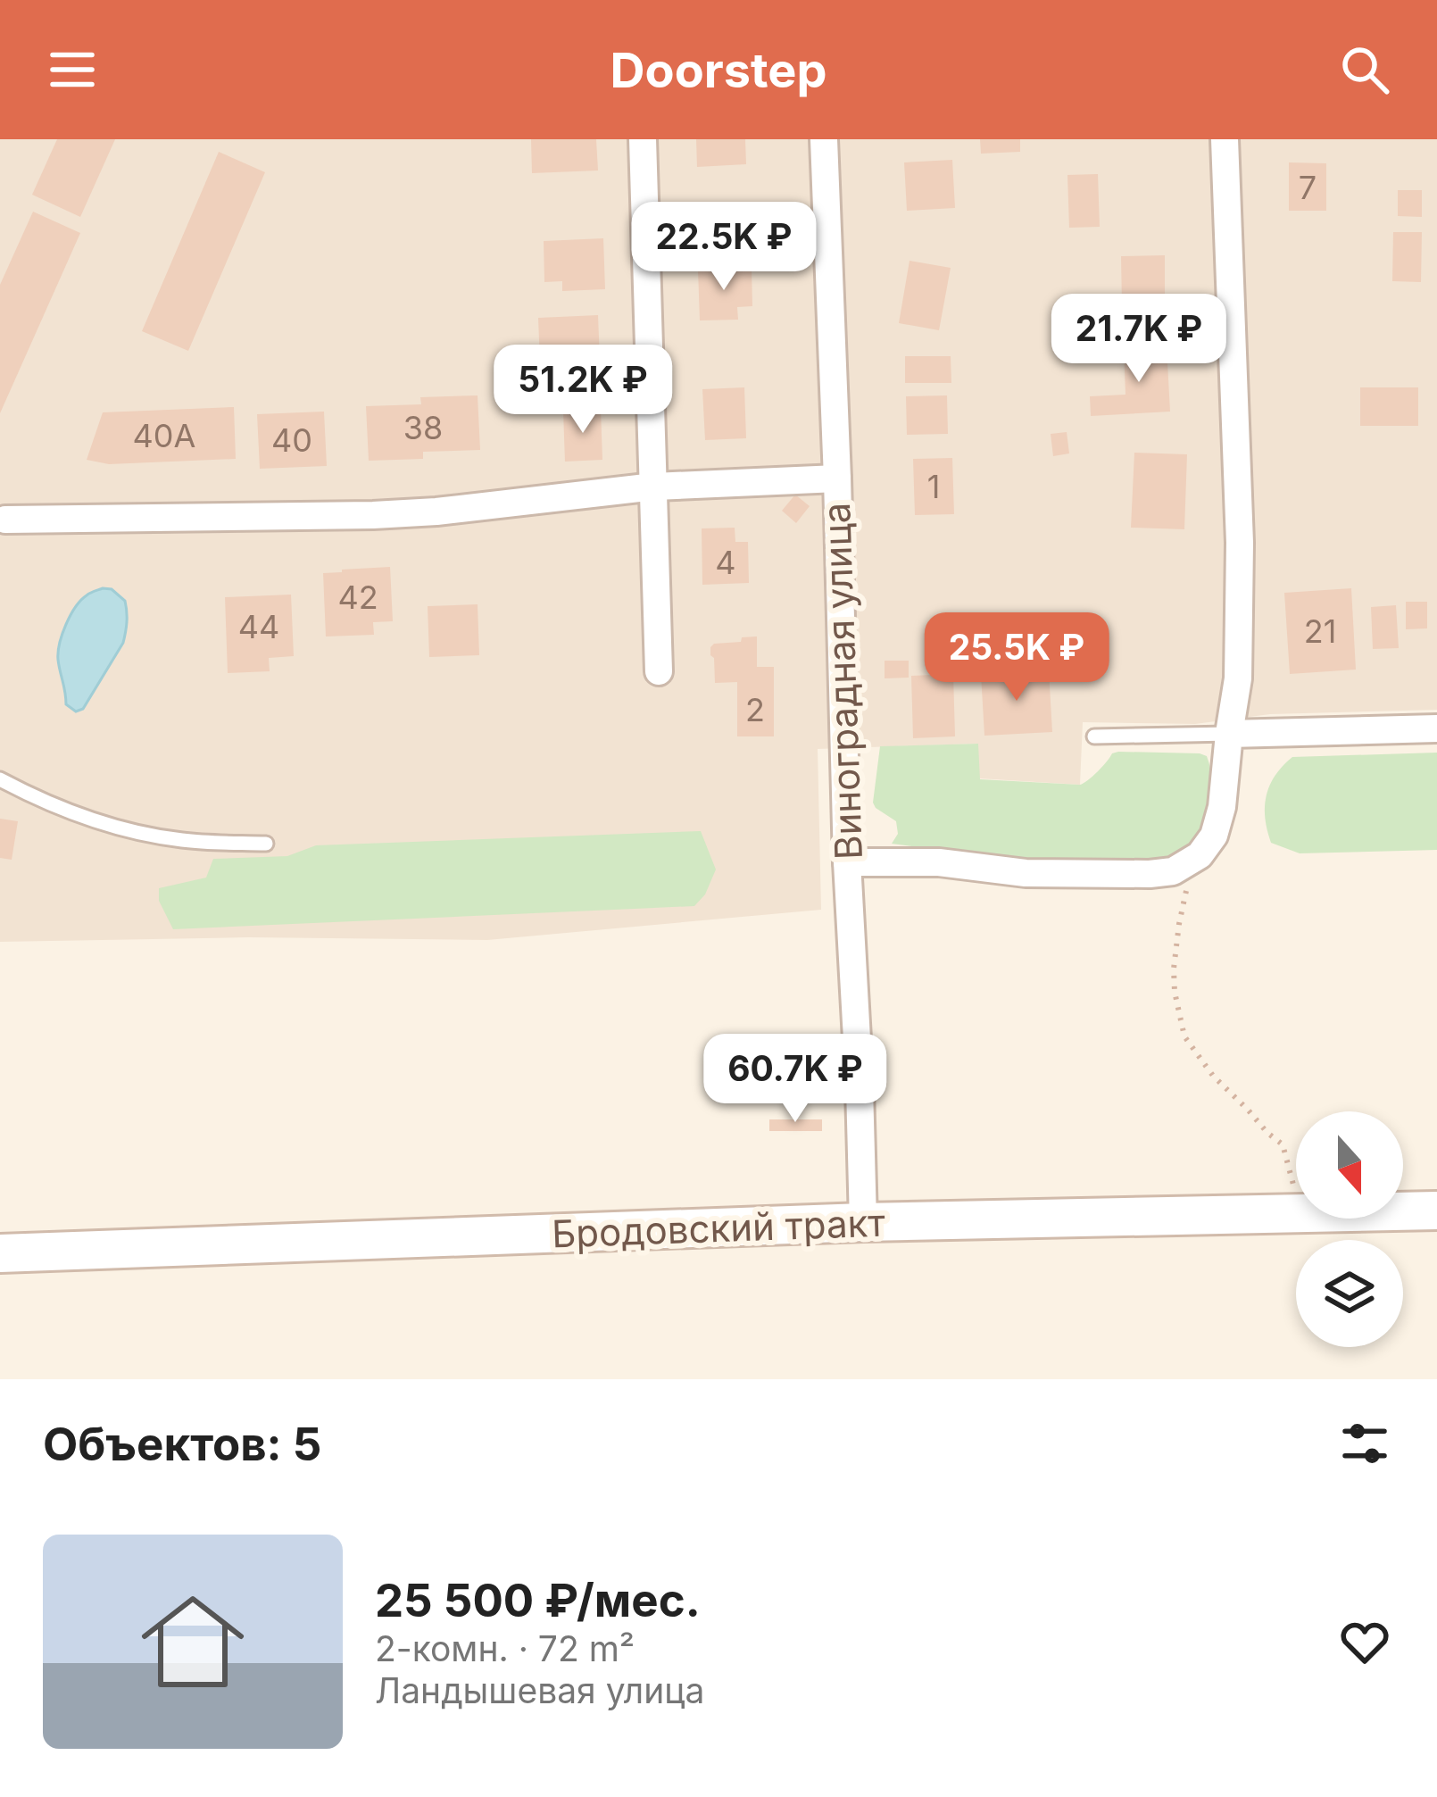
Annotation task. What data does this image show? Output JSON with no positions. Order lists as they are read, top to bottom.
{
  "streets": {
    "main road": ["Бродовский тракт"],
    "street": ["Виноградная улица"]
  },
  "crossings": [
    ["Виноградная улица", "Бродовский тракт"]
  ],
  "house_numbers": [
    "7",
    "38",
    "40А",
    "40",
    "1",
    "4",
    "42",
    "44",
    "21",
    "2"
  ],
  "north": "bottom",
  "page": {
    "header": "Doorstep",
    "price": [
      "22.5K ₽",
      "21.7K ₽",
      "51.2K ₽",
      "25.5K ₽",
      "60.7K ₽"
    ],
    "heading": "Объектов: 5",
    "list": [
      {
        "name": "25 500 ₽/мес.",
        "note": "2-комн. · 72 m² · Ландышевая улица"
      }
    ]
  }
}
